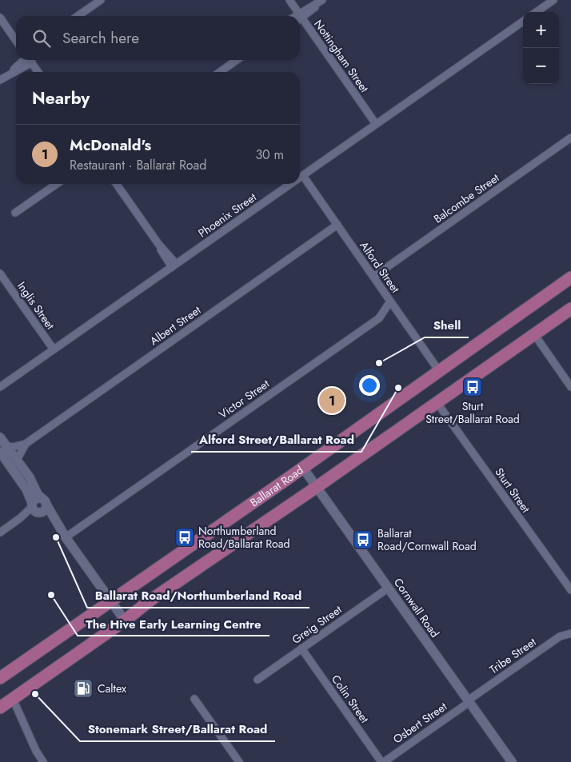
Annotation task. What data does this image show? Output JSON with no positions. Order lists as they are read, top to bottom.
{
  "streets": {
    "highway": ["Ballarat Road"],
    "street": [
      "Nottingham Street",
      "Balcombe Street",
      "Phoenix Street",
      "Alford Street",
      "Inglis Street",
      "Albert Street",
      "Victor Street",
      "Sturt Street",
      "Cornwall Road",
      "Greig Street",
      "Tribe Street",
      "Colin Street",
      "Osbert Street"
    ]
  },
  "crossings": [
    ["Nottingham Street", "Phoenix Street"],
    ["Balcombe Street", "Alford Street"],
    ["Phoenix Street", "Alford Street"],
    ["Phoenix Street", "Inglis Street"],
    ["Alford Street", "Albert Street"],
    ["Alford Street", "Victor Street"],
    ["Alford Street", "Ballarat Road"],
    ["Ballarat Road", "Cornwall Road"],
    ["Cornwall Road", "Greig Street"],
    ["Cornwall Road", "Tribe Street"],
    ["Cornwall Road", "Osbert Street"],
    ["Greig Street", "Colin Street"],
    ["Tribe Street", "Osbert Street"],
    ["Colin Street", "Osbert Street"]
  ],
  "places": {
    "other": [
      "Shell",
      "Alford Street/Ballarat Road",
      "Ballarat Road/Northumberland Road",
      "The Hive Early Learning Centre",
      "Stonemark Street/Ballarat Road"
    ],
    "bus stop": ["Sturt Street/Ballarat Road", "Northumberland Road/Ballarat Road", "Ballarat Road/Cornwall Road"],
    "fuel station": ["Caltex"]
  },
  "page": {
    "map_buttons": ["+", "−"],
    "search": "Search here",
    "heading": "Nearby",
    "list": [
      {
        "mark": "1",
        "name": "McDonald's",
        "note": "Restaurant · Ballarat Road",
        "value": "30 m"
      }
    ],
    "pins": "1"
  }
}
